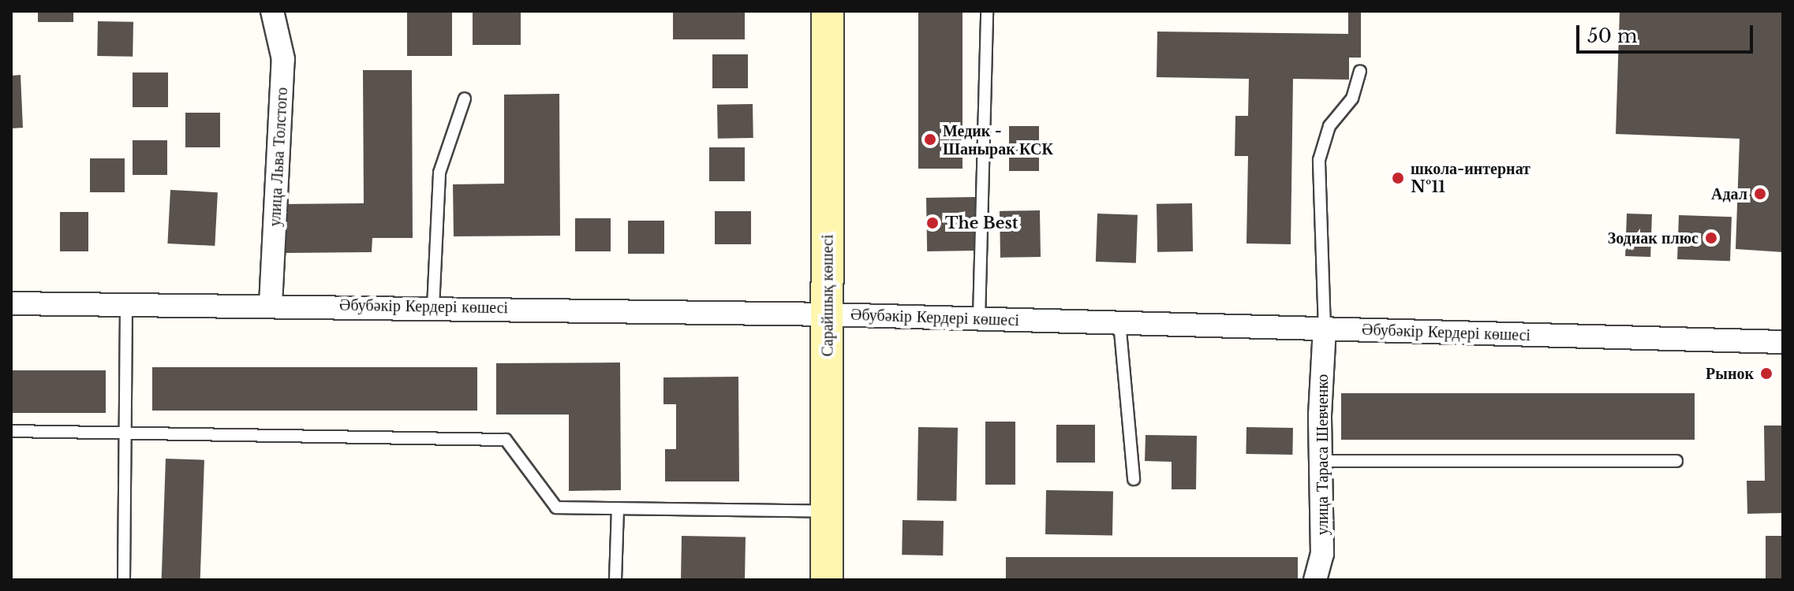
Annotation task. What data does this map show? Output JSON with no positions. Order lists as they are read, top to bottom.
{
  "streets": {
    "street": [
      "улица Льва Толстого",
      "Сарайшық көшесі",
      "Әбубәкір Кердері көшесі",
      "улица Тараса Шевченко"
    ]
  },
  "crossings": [
    ["улица Льва Толстого", "Әбубәкір Кердері көшесі"],
    ["Сарайшық көшесі", "Әбубәкір Кердері көшесі"],
    ["Әбубәкір Кердері көшесі", "улица Тараса Шевченко"]
  ],
  "places": [
    "Медик - Шанырак КСК",
    "школа-интернат №11",
    "Адал",
    "The Best",
    "Зодиак плюс",
    "Рынок"
  ],
  "scale_bar": "50 m"
}
